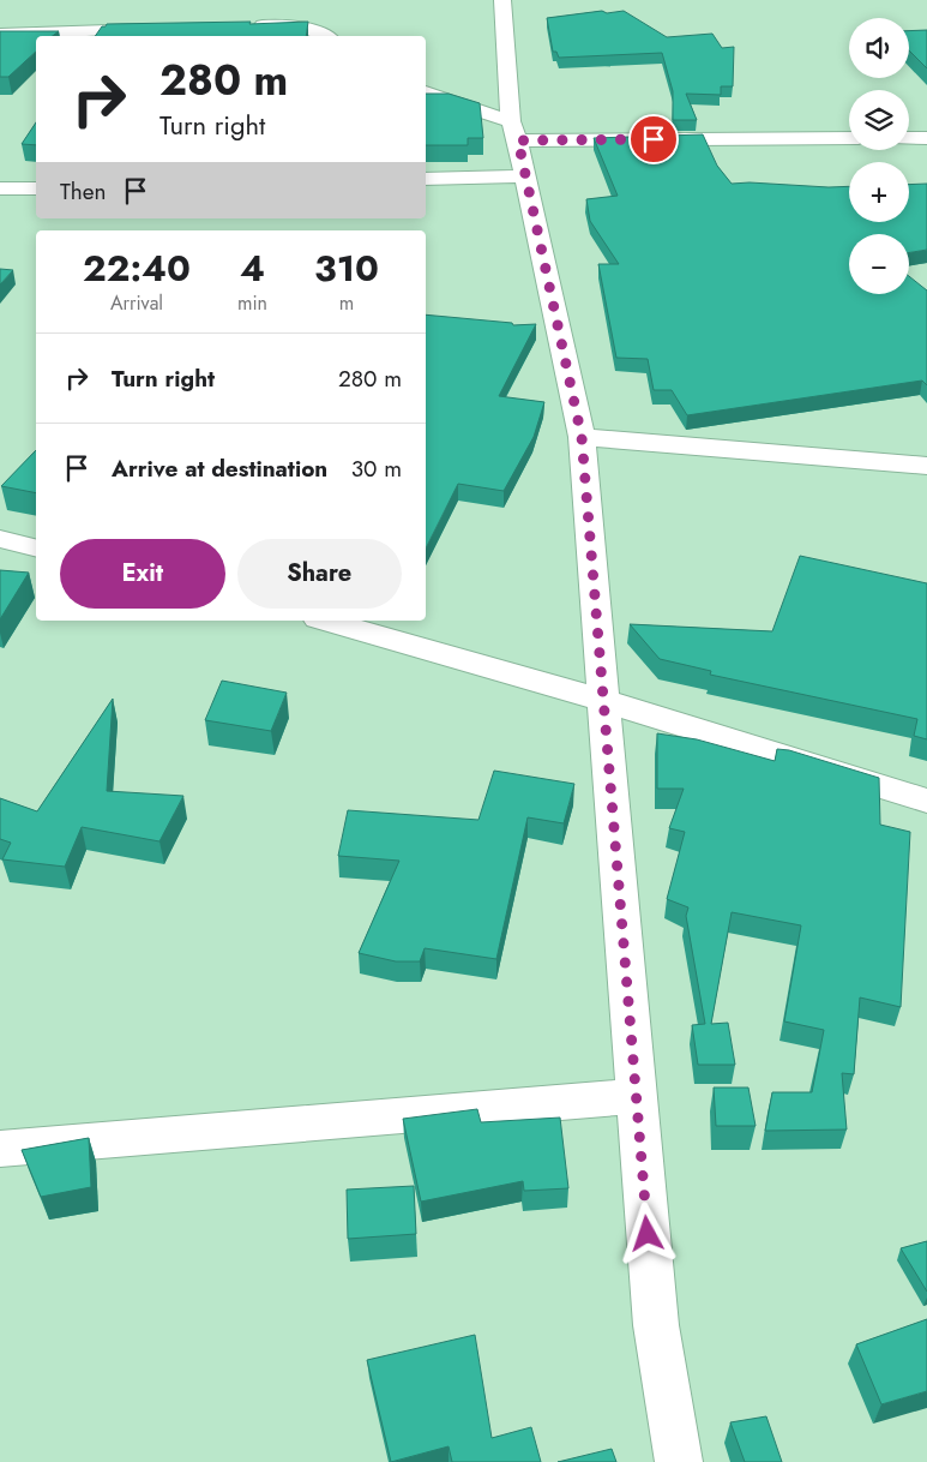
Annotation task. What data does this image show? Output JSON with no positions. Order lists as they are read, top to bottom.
{
  "page": {
    "map_buttons": ["+", "−"],
    "turn": ["280 m", "Turn right"],
    "then": "Then",
    "eta": [
      "22:40",
      "Arrival",
      "4",
      "min",
      "310",
      "m"
    ],
    "list": [
      {
        "name": "Turn right",
        "value": "280 m"
      },
      {
        "name": "Arrive at destination",
        "value": "30 m"
      }
    ],
    "buttons": ["Exit", "Share"]
  }
}
